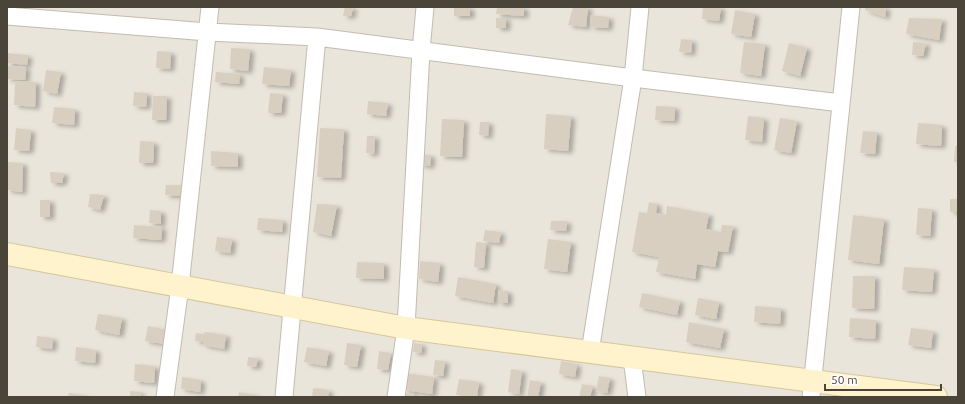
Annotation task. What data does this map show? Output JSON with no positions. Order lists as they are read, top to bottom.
{
  "scale_bar": "50 m"
}
